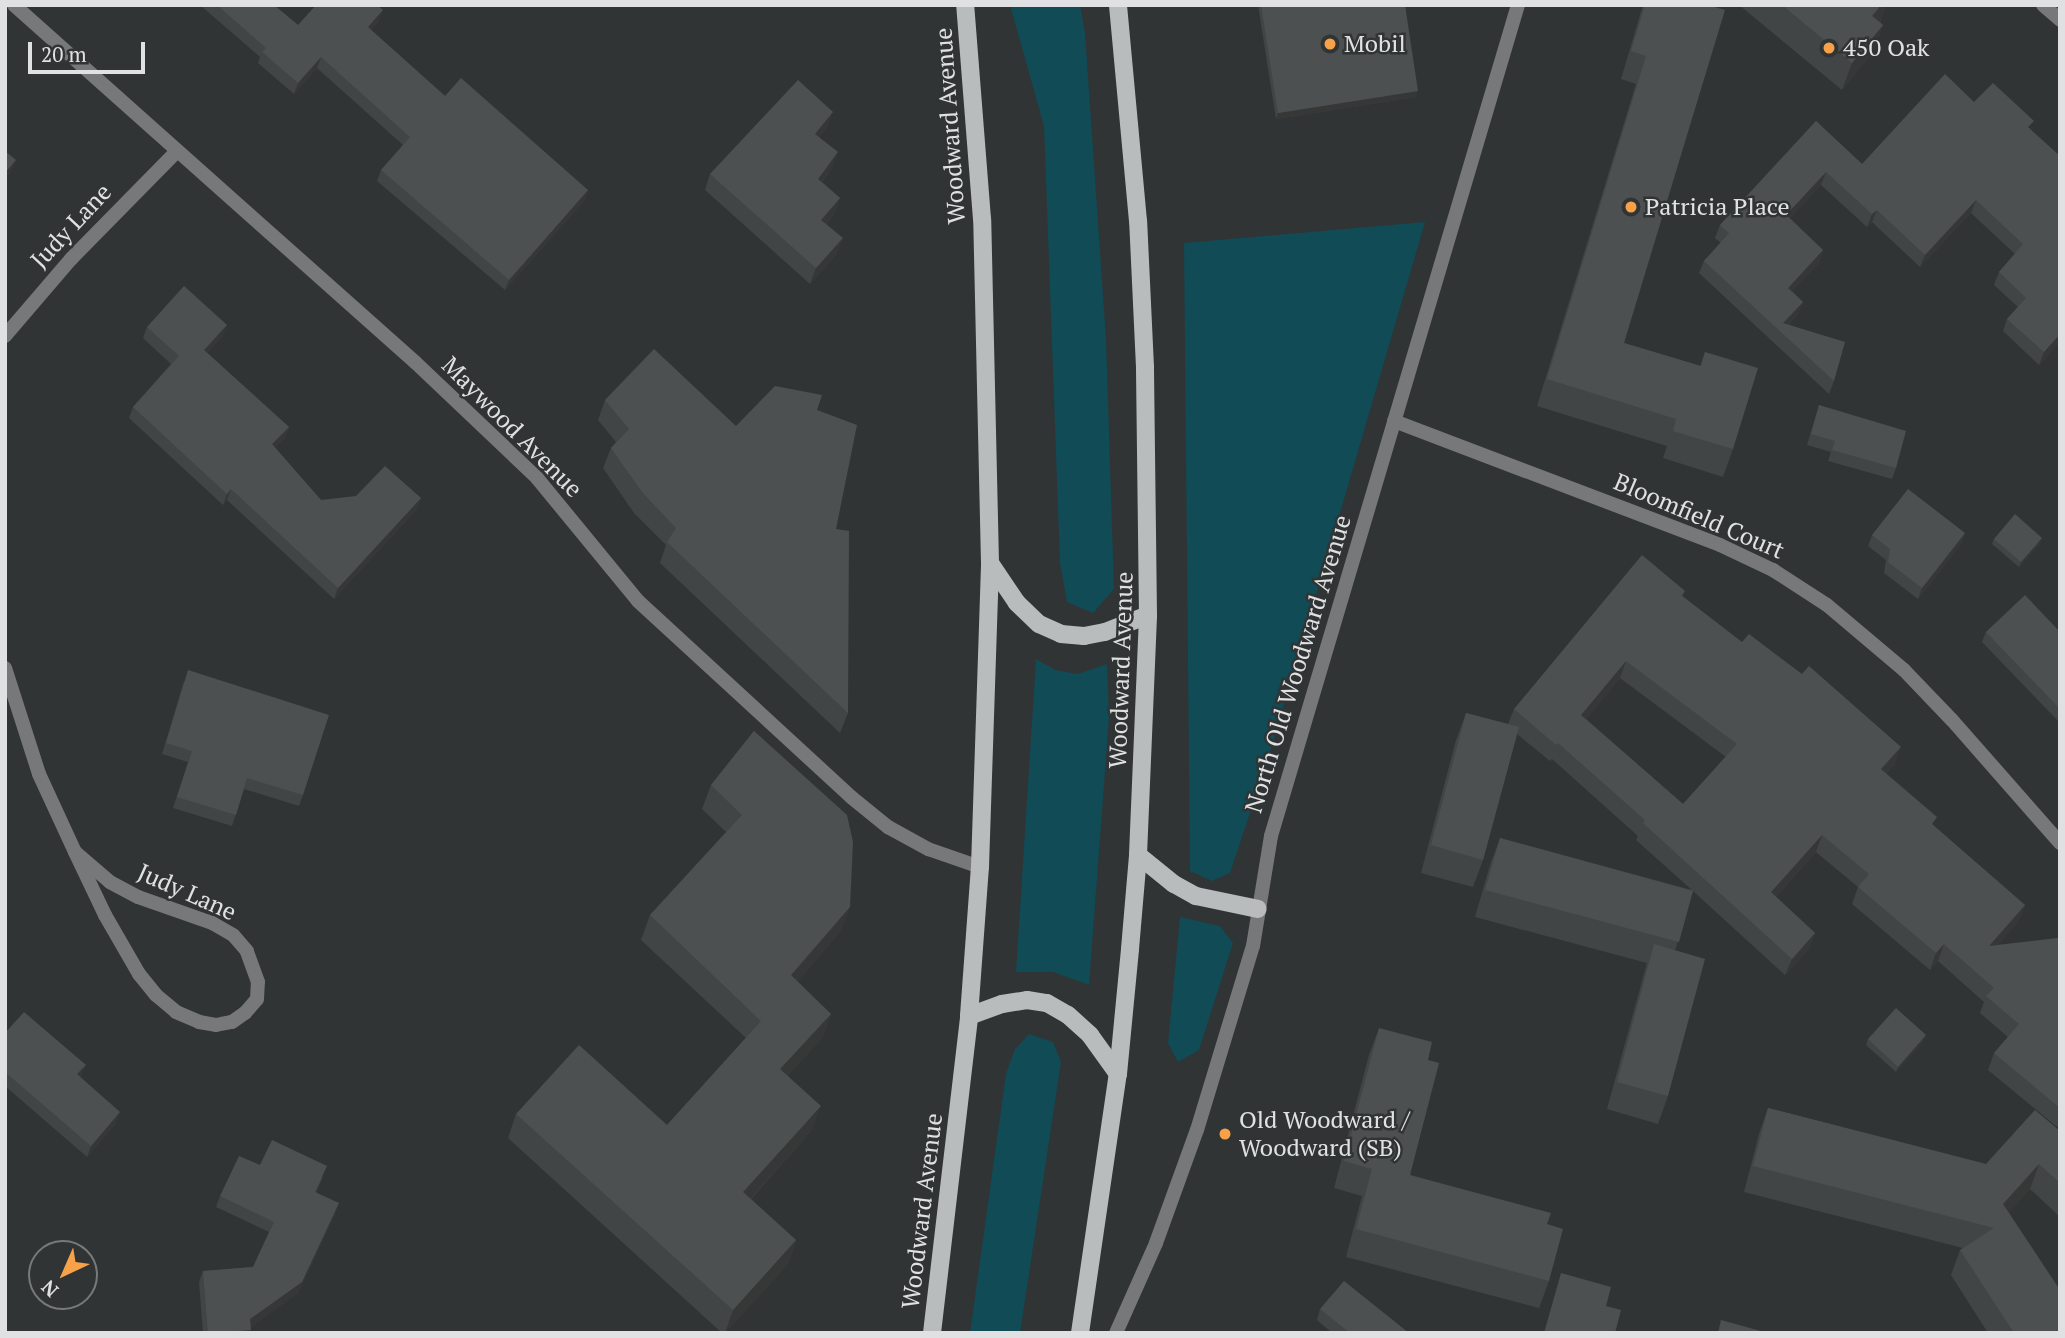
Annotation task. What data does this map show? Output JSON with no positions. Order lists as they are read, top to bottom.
{
  "streets": {
    "main road": ["Woodward Avenue"],
    "street": [
      "Judy Lane",
      "Maywood Avenue",
      "Bloomfield Court",
      "North Old Woodward Avenue"
    ]
  },
  "crossings": [
    ["Woodward Avenue", "Maywood Avenue"],
    ["Judy Lane", "Maywood Avenue"],
    ["Bloomfield Court", "North Old Woodward Avenue"]
  ],
  "places": [
    "Mobil",
    "450 Oak",
    "Patricia Place",
    "Old Woodward / Woodward (SB)"
  ],
  "scale_bar": "20 m",
  "north": "bottom left"
}
